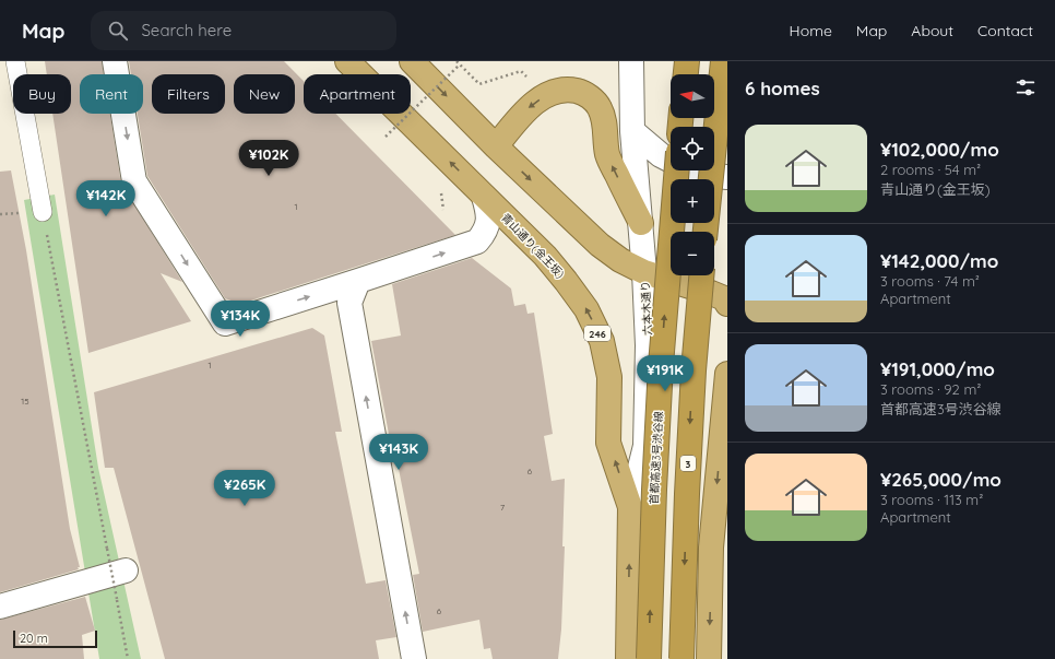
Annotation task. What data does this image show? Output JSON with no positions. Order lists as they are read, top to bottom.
{
  "streets": {
    "highway": [
      "青山通り(金王坂)",
      "六本木通り",
      "246",
      "首都高速3号渋谷線",
      "3"
    ]
  },
  "crossings": [
    ["青山通り(金王坂)", "六本木通り"]
  ],
  "house_numbers": [
    "1",
    "1",
    "15",
    "6",
    "7",
    "6"
  ],
  "scale_bar": "20 m",
  "north": "left",
  "page": {
    "header": "Map",
    "search": "Search here",
    "nav": [
      "Home",
      "Map",
      "About",
      "Contact"
    ],
    "heading": "6 homes",
    "map_buttons": ["+", "−"],
    "chip": [
      "Buy",
      "Rent",
      "Filters",
      "New",
      "Apartment"
    ],
    "list": [
      {
        "name": "¥102,000/mo",
        "note": "2 rooms · 54 m² · 青山通り(金王坂)"
      },
      {
        "name": "¥142,000/mo",
        "note": "3 rooms · 74 m² · Apartment"
      },
      {
        "name": "¥191,000/mo",
        "note": "3 rooms · 92 m² · 首都高速3号渋谷線"
      },
      {
        "name": "¥265,000/mo",
        "note": "3 rooms · 113 m² · Apartment"
      }
    ],
    "price": [
      "¥102K",
      "¥142K",
      "¥134K",
      "¥191K",
      "¥143K",
      "¥265K"
    ],
    "scale": "20 m"
  }
}
